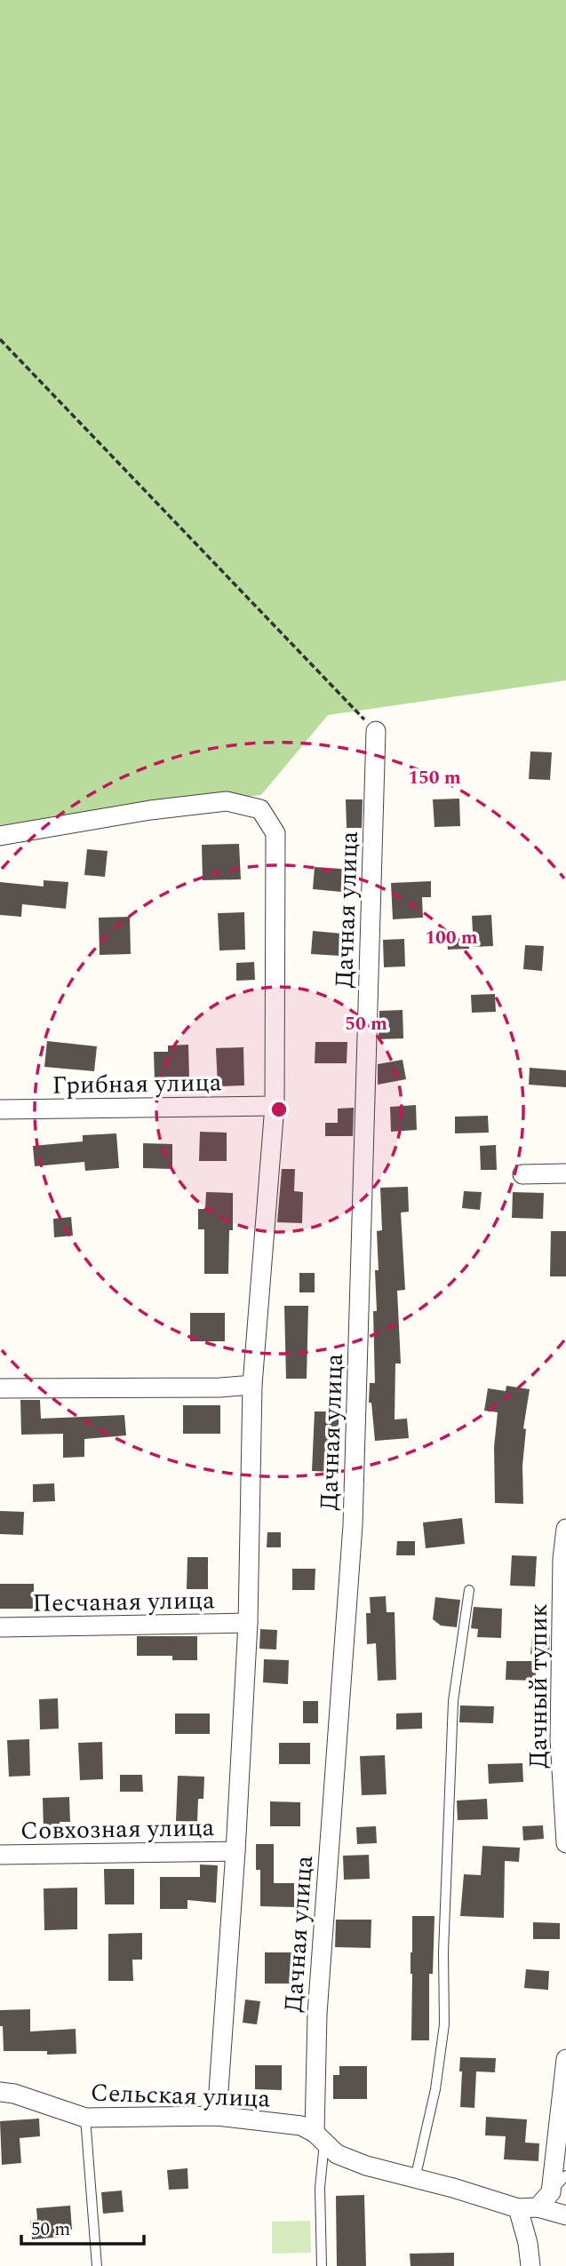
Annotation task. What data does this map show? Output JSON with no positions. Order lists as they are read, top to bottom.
{
  "streets": {
    "street": [
      "Дачная улица",
      "Грибная улица",
      "Песчаная улица",
      "Дачный тупик",
      "Совхозная улица",
      "Сельская улица"
    ]
  },
  "crossings": [
    ["Дачная улица", "Сельская улица"]
  ],
  "scale_bar": "50 m",
  "rings": ["150 m", "100 m", "50 m"]
}
